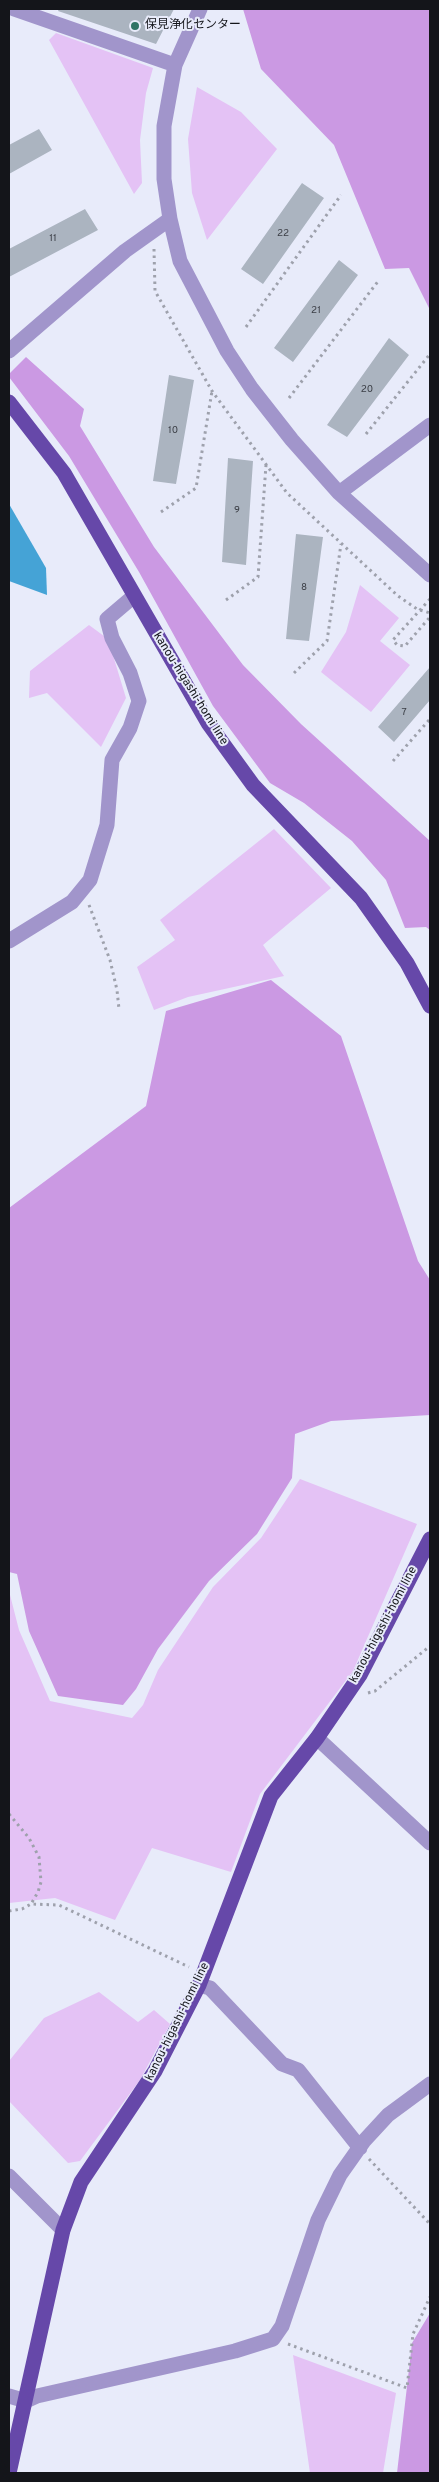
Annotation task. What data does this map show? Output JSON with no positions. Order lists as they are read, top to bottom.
{
  "streets": {
    "main road": ["kanou-higashi-homi line"]
  },
  "places": ["保見浄化センター"],
  "house_numbers": [
    "22",
    "11",
    "21",
    "20",
    "10",
    "9",
    "8",
    "7"
  ]
}
